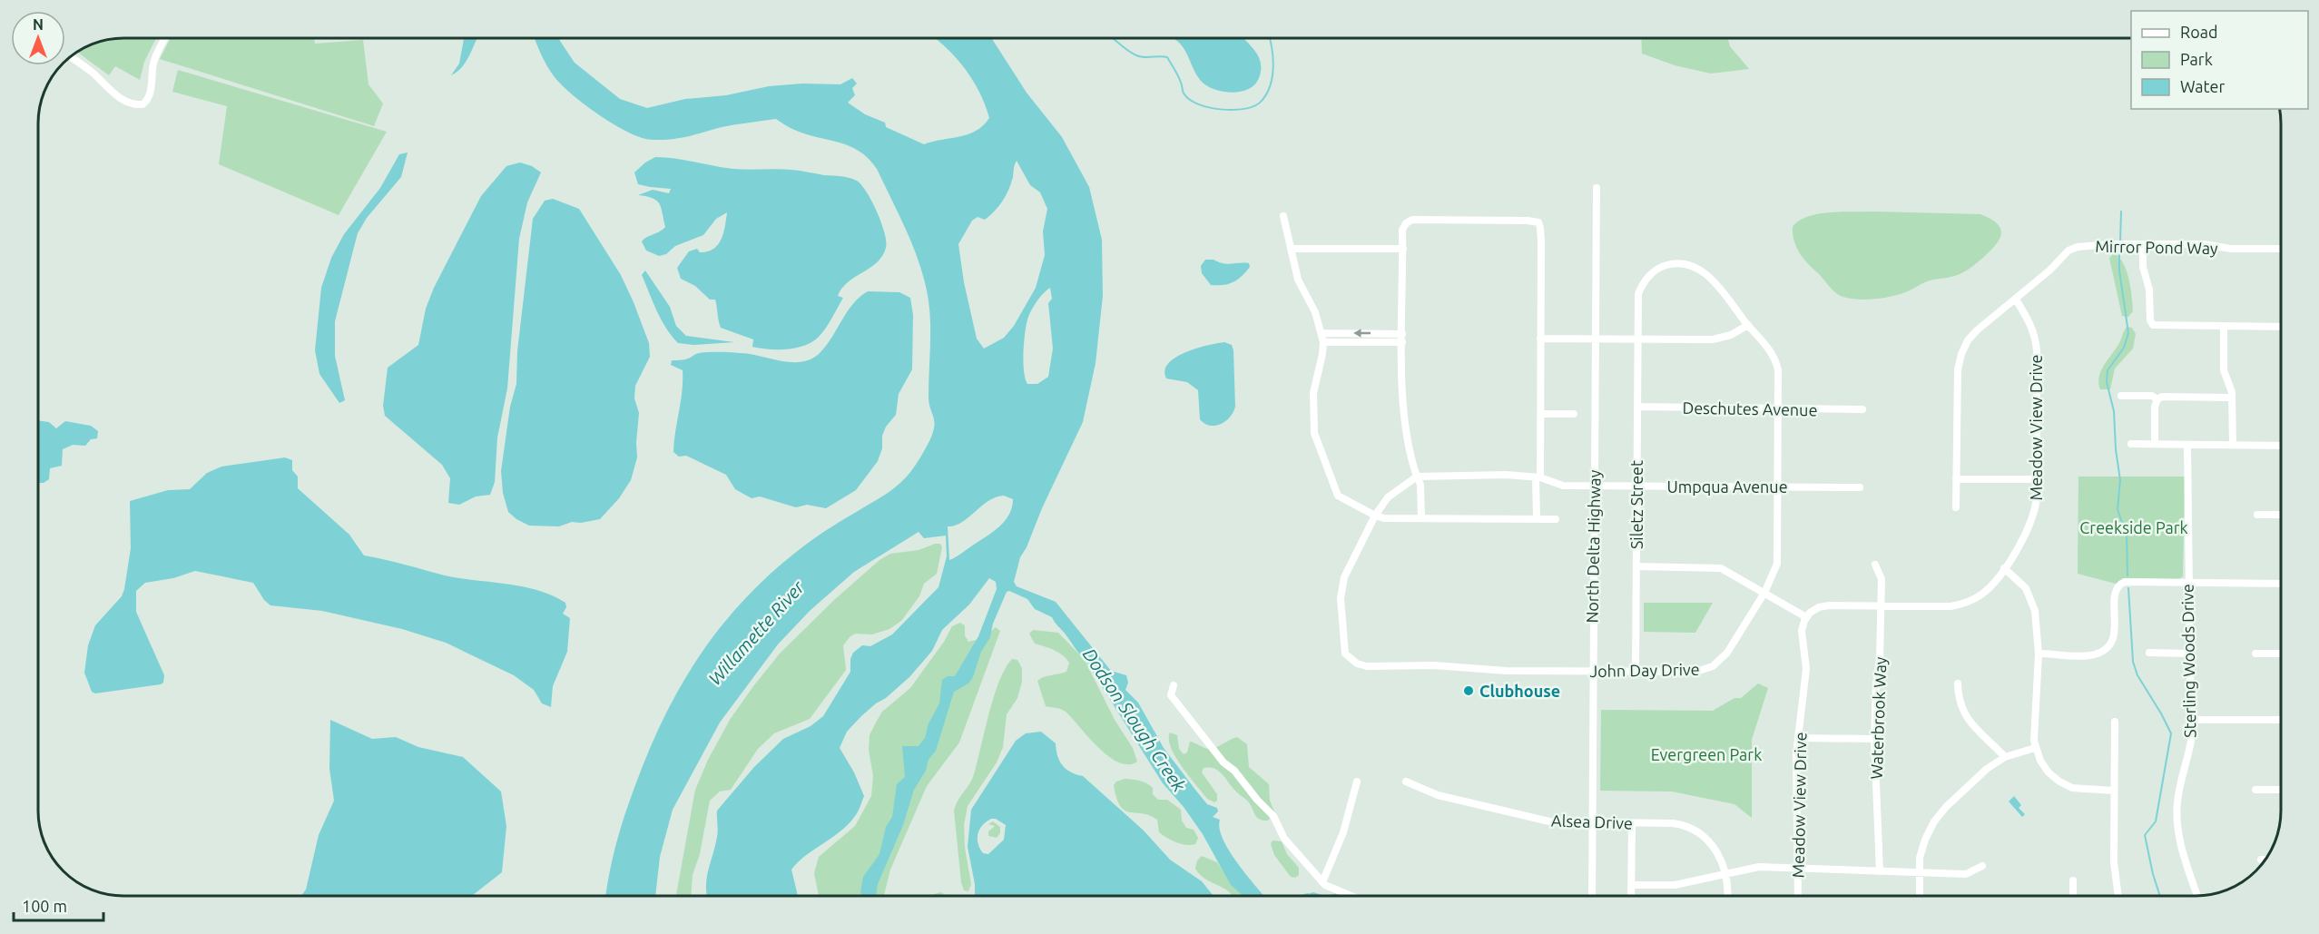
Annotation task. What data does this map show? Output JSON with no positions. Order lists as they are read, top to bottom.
{
  "streets": {
    "street": [
      "Mirror Pond Way",
      "Deschutes Avenue",
      "Meadow View Drive",
      "Umpqua Avenue",
      "Siletz Street",
      "North Delta Highway",
      "Sterling Woods Drive",
      "John Day Drive",
      "Waterbrook Way",
      "Alsea Drive"
    ]
  },
  "crossings": [
    ["Mirror Pond Way", "Meadow View Drive"],
    ["Deschutes Avenue", "Siletz Street"],
    ["Deschutes Avenue", "John Day Drive"],
    ["Meadow View Drive", "Waterbrook Way"],
    ["Umpqua Avenue", "Siletz Street"],
    ["Umpqua Avenue", "North Delta Highway"],
    ["Umpqua Avenue", "John Day Drive"],
    ["Siletz Street", "John Day Drive"],
    ["North Delta Highway", "John Day Drive"],
    ["North Delta Highway", "Alsea Drive"]
  ],
  "water": ["Willamette River", "Dodson Slough Creek"],
  "parks": ["Creekside Park", "Evergreen Park"],
  "places": ["Clubhouse"],
  "legend": ["Road", "Park", "Water"],
  "scale_bar": "100 m",
  "north": "top"
}
